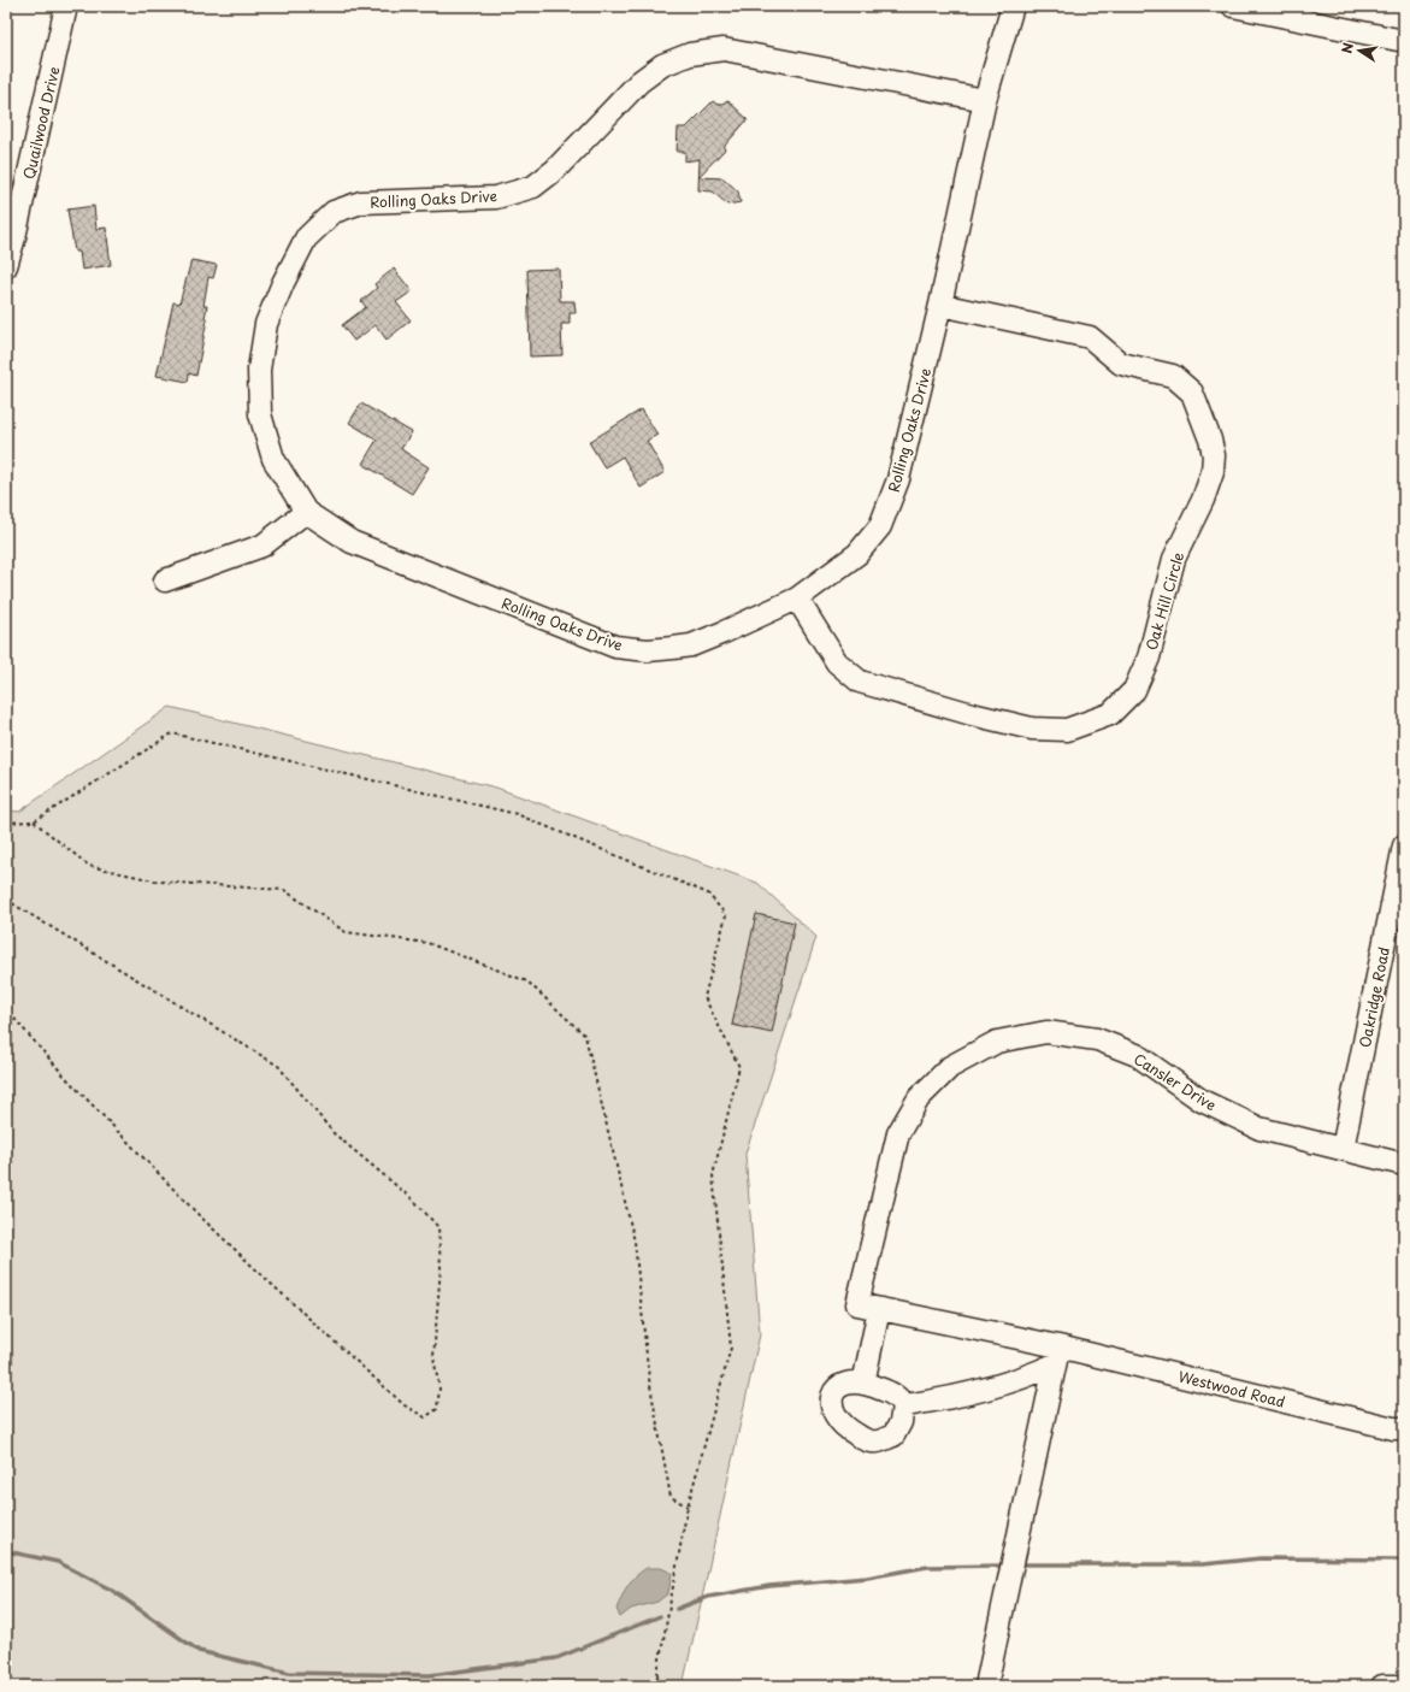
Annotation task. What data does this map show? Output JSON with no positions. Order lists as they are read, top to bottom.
{
  "streets": {
    "street": [
      "Quailwood Drive",
      "Rolling Oaks Drive",
      "Oak Hill Circle",
      "Oakridge Road",
      "Cansler Drive",
      "Westwood Road"
    ]
  },
  "crossings": [
    ["Rolling Oaks Drive", "Oak Hill Circle"],
    ["Oakridge Road", "Cansler Drive"],
    ["Cansler Drive", "Westwood Road"]
  ],
  "north": "left"
}
